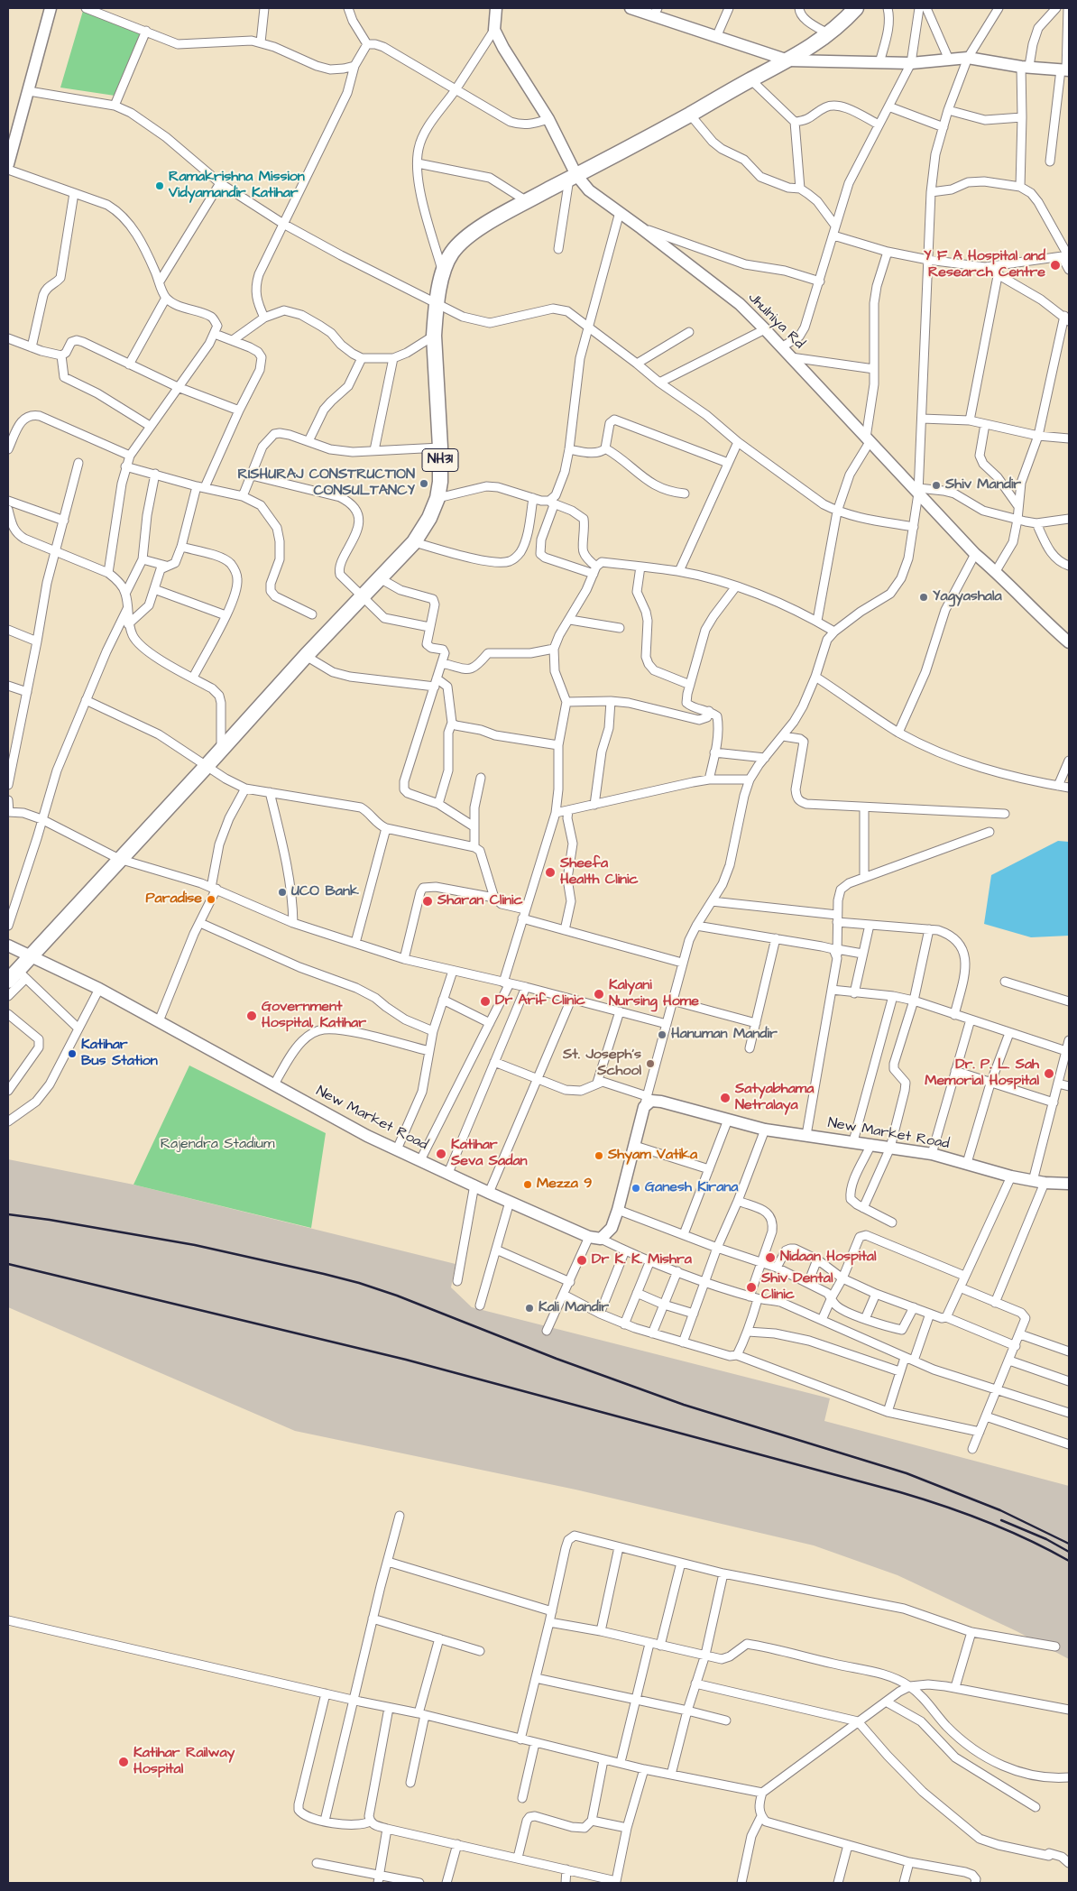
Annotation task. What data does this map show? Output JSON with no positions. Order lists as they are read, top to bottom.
{
  "streets": {
    "highway": ["NH31"],
    "street": ["Jhulniya Rd", "New Market Road"]
  },
  "crossings": [
    ["Jhulniya Rd", "NH31"],
    ["NH31", "New Market Road"]
  ],
  "parks": ["Rajendra Stadium"],
  "places": [
    "Ramakrishna Mission Vidyamandir Katihar",
    "Y F A Hospital and Research Centre",
    "RISHURAJ CONSTRUCTION CONSULTANCY",
    "Shiv Mandir",
    "Yagyashala",
    "Sheefa Health Clinic",
    "UCO Bank",
    "Paradise",
    "Sharan Clinic",
    "Kalyani Nursing Home",
    "Dr Arif Clinic",
    "Government Hospital, Katihar",
    "Hanuman Mandir",
    "Katihar Bus Station",
    "St. Joseph's School",
    "Dr. P. L. Sah Memorial Hospital",
    "Satyabhama Netralaya",
    "Katihar Seva Sadan",
    "Shyam Vatika",
    "Mezza 9",
    "Ganesh Kirana",
    "Nidaan Hospital",
    "Dr K. K. Mishra",
    "Shiv Dental Clinic",
    "Kali Mandir",
    "Katihar Railway Hospital"
  ]
}
